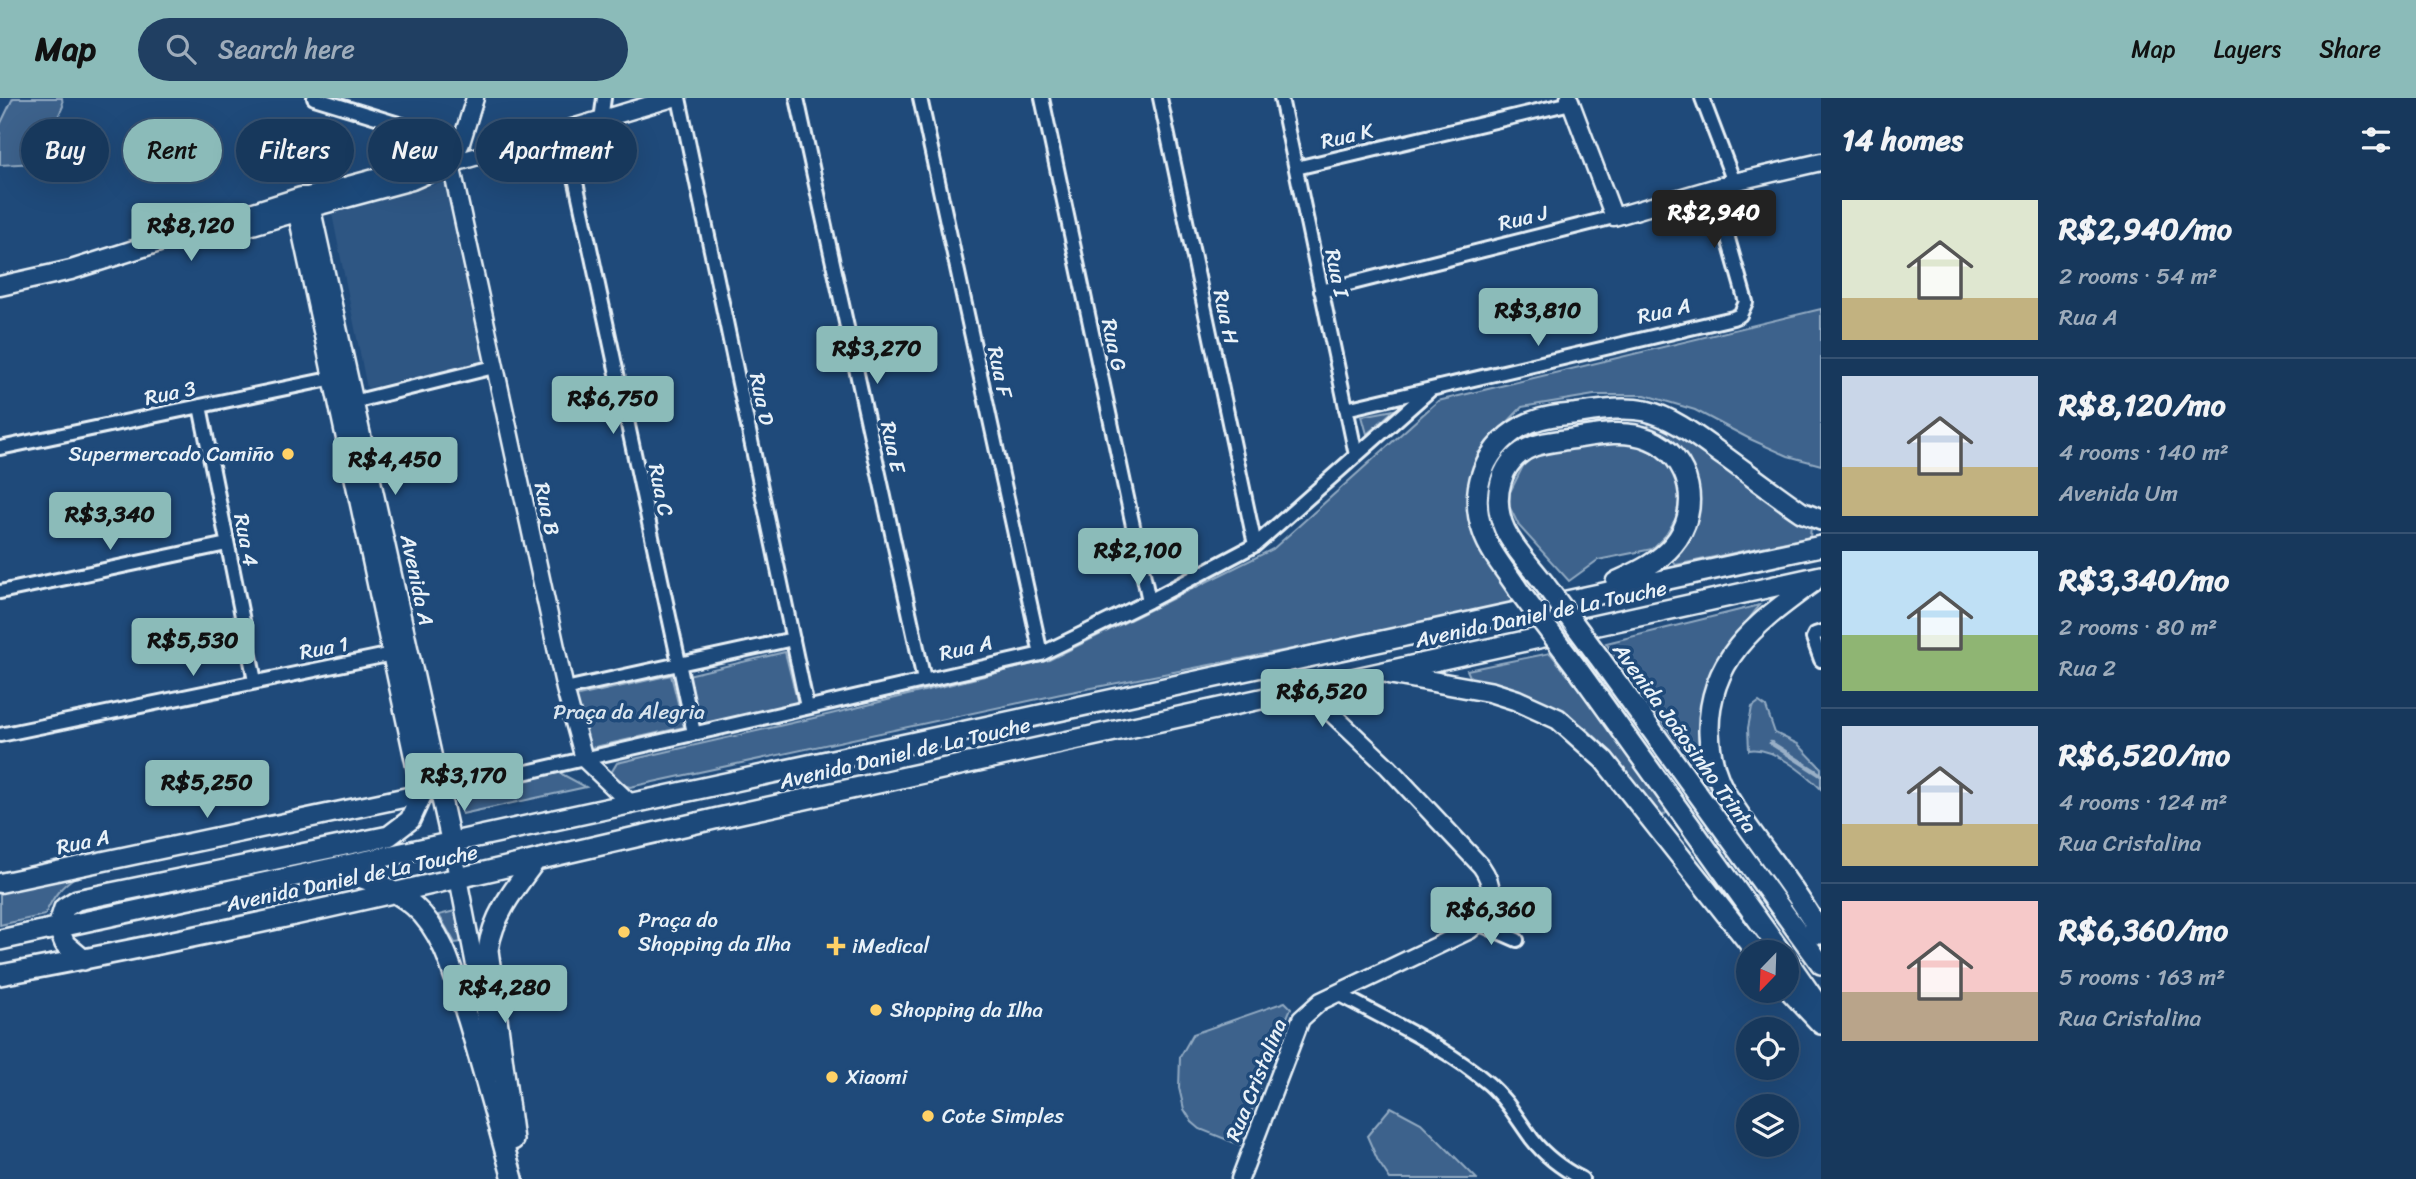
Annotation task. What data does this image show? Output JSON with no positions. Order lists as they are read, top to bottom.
{
  "streets": {
    "main road": [
      "Rua A",
      "Avenida A",
      "Avenida Daniel de La Touche",
      "Avenida Joãosinho Trinta"
    ],
    "street": [
      "Rua K",
      "Rua J",
      "Rua I",
      "Rua H",
      "Rua G",
      "Rua F",
      "Rua 3",
      "Rua D",
      "Rua E",
      "Rua C",
      "Rua B",
      "Rua 4",
      "Rua 1",
      "Rua Cristalina"
    ]
  },
  "crossings": [
    ["Rua K", "Rua I"],
    ["Rua J", "Rua I"],
    ["Rua J", "Rua A"],
    ["Rua I", "Rua A"],
    ["Rua A", "Rua H"],
    ["Rua A", "Rua G"],
    ["Rua A", "Rua F"],
    ["Rua A", "Rua D"],
    ["Rua A", "Rua E"],
    ["Rua A", "Rua C"],
    ["Rua A", "Rua B"],
    ["Rua A", "Avenida A"],
    ["Rua 3", "Rua 4"],
    ["Rua 3", "Avenida A"],
    ["Rua 4", "Rua 1"],
    ["Avenida A", "Avenida Daniel de La Touche"],
    ["Avenida A", "Rua 1"],
    ["Avenida Daniel de La Touche", "Avenida Joãosinho Trinta"]
  ],
  "parks": ["Praça da Alegria"],
  "places": {
    "other": [
      "Supermercado Camiño",
      "Praça do Shopping da Ilha",
      "Shopping da Ilha",
      "Xiaomi",
      "Cote Simples"
    ],
    "health": ["iMedical"]
  },
  "north": "bottom left",
  "page": {
    "header": "Map",
    "search": "Search here",
    "nav": ["Map", "Layers", "Share"],
    "heading": "14 homes",
    "chip": [
      "Buy",
      "Rent",
      "Filters",
      "New",
      "Apartment"
    ],
    "list": [
      {
        "name": "R$2,940/mo",
        "note": "2 rooms · 54 m² · Rua A"
      },
      {
        "name": "R$8,120/mo",
        "note": "4 rooms · 140 m² · Avenida Um"
      },
      {
        "name": "R$3,340/mo",
        "note": "2 rooms · 80 m² · Rua 2"
      },
      {
        "name": "R$6,520/mo",
        "note": "4 rooms · 124 m² · Rua Cristalina"
      },
      {
        "name": "R$6,360/mo",
        "note": "5 rooms · 163 m² · Rua Cristalina"
      }
    ],
    "price": [
      "R$2,940",
      "R$8,120",
      "R$3,810",
      "R$3,270",
      "R$6,750",
      "R$4,450",
      "R$3,340",
      "R$2,100",
      "R$5,530",
      "R$6,520",
      "R$3,170",
      "R$5,250",
      "R$6,360",
      "R$4,280"
    ]
  }
}
